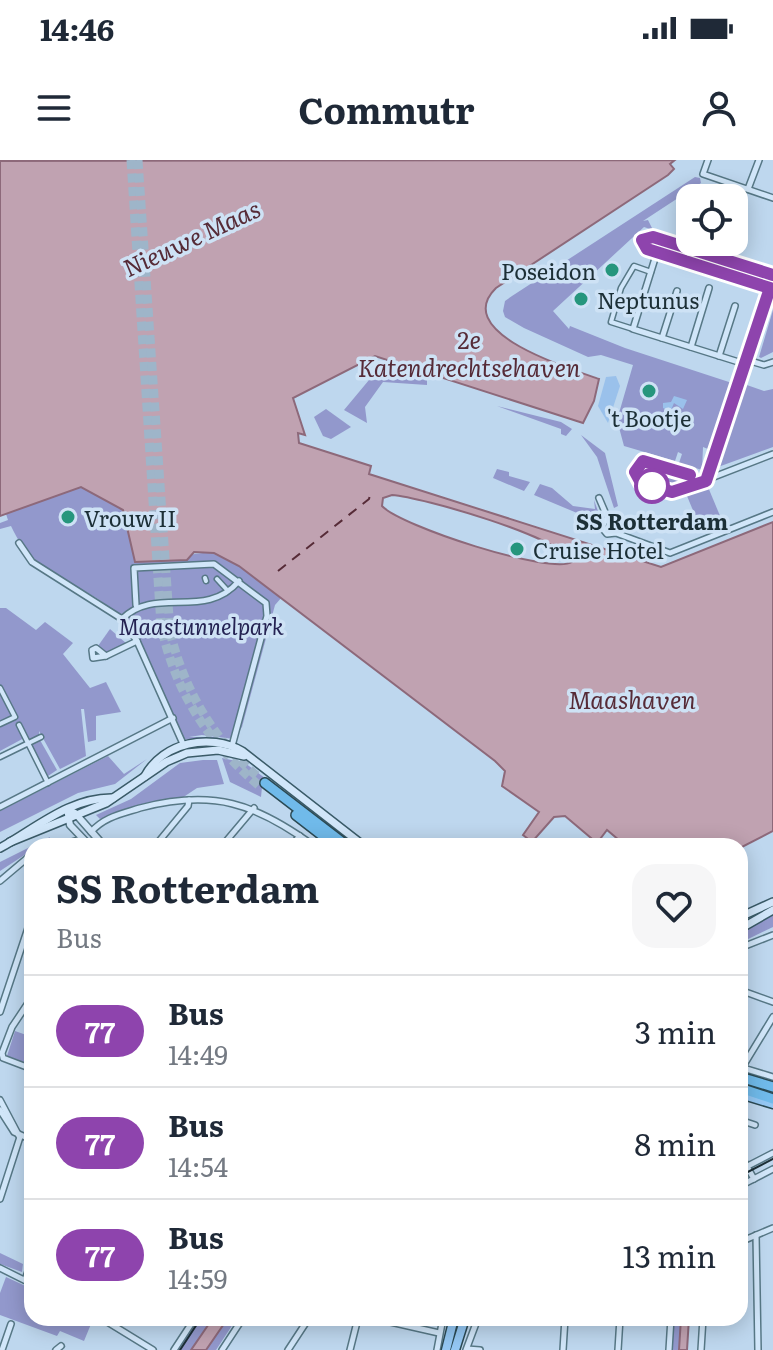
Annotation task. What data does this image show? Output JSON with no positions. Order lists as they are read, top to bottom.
{
  "water": ["Nieuwe Maas", "2e Katendrechtsehaven", "Maashaven"],
  "parks": ["Maastunnelpark"],
  "places": [
    "Poseidon",
    "Neptunus",
    "'t Bootje",
    "SS Rotterdam",
    "Vrouw II",
    "Cruise Hotel"
  ],
  "lines": ["bus line 77"],
  "page": {
    "status": "14:46",
    "header": "Commutr",
    "heading": ["SS Rotterdam", "Bus"],
    "list": [
      {
        "mark": "77",
        "name": "Bus",
        "note": "14:49",
        "value": "3 min"
      },
      {
        "mark": "77",
        "name": "Bus",
        "note": "14:54",
        "value": "8 min"
      },
      {
        "mark": "77",
        "name": "Bus",
        "note": "14:59",
        "value": "13 min"
      }
    ]
  }
}
